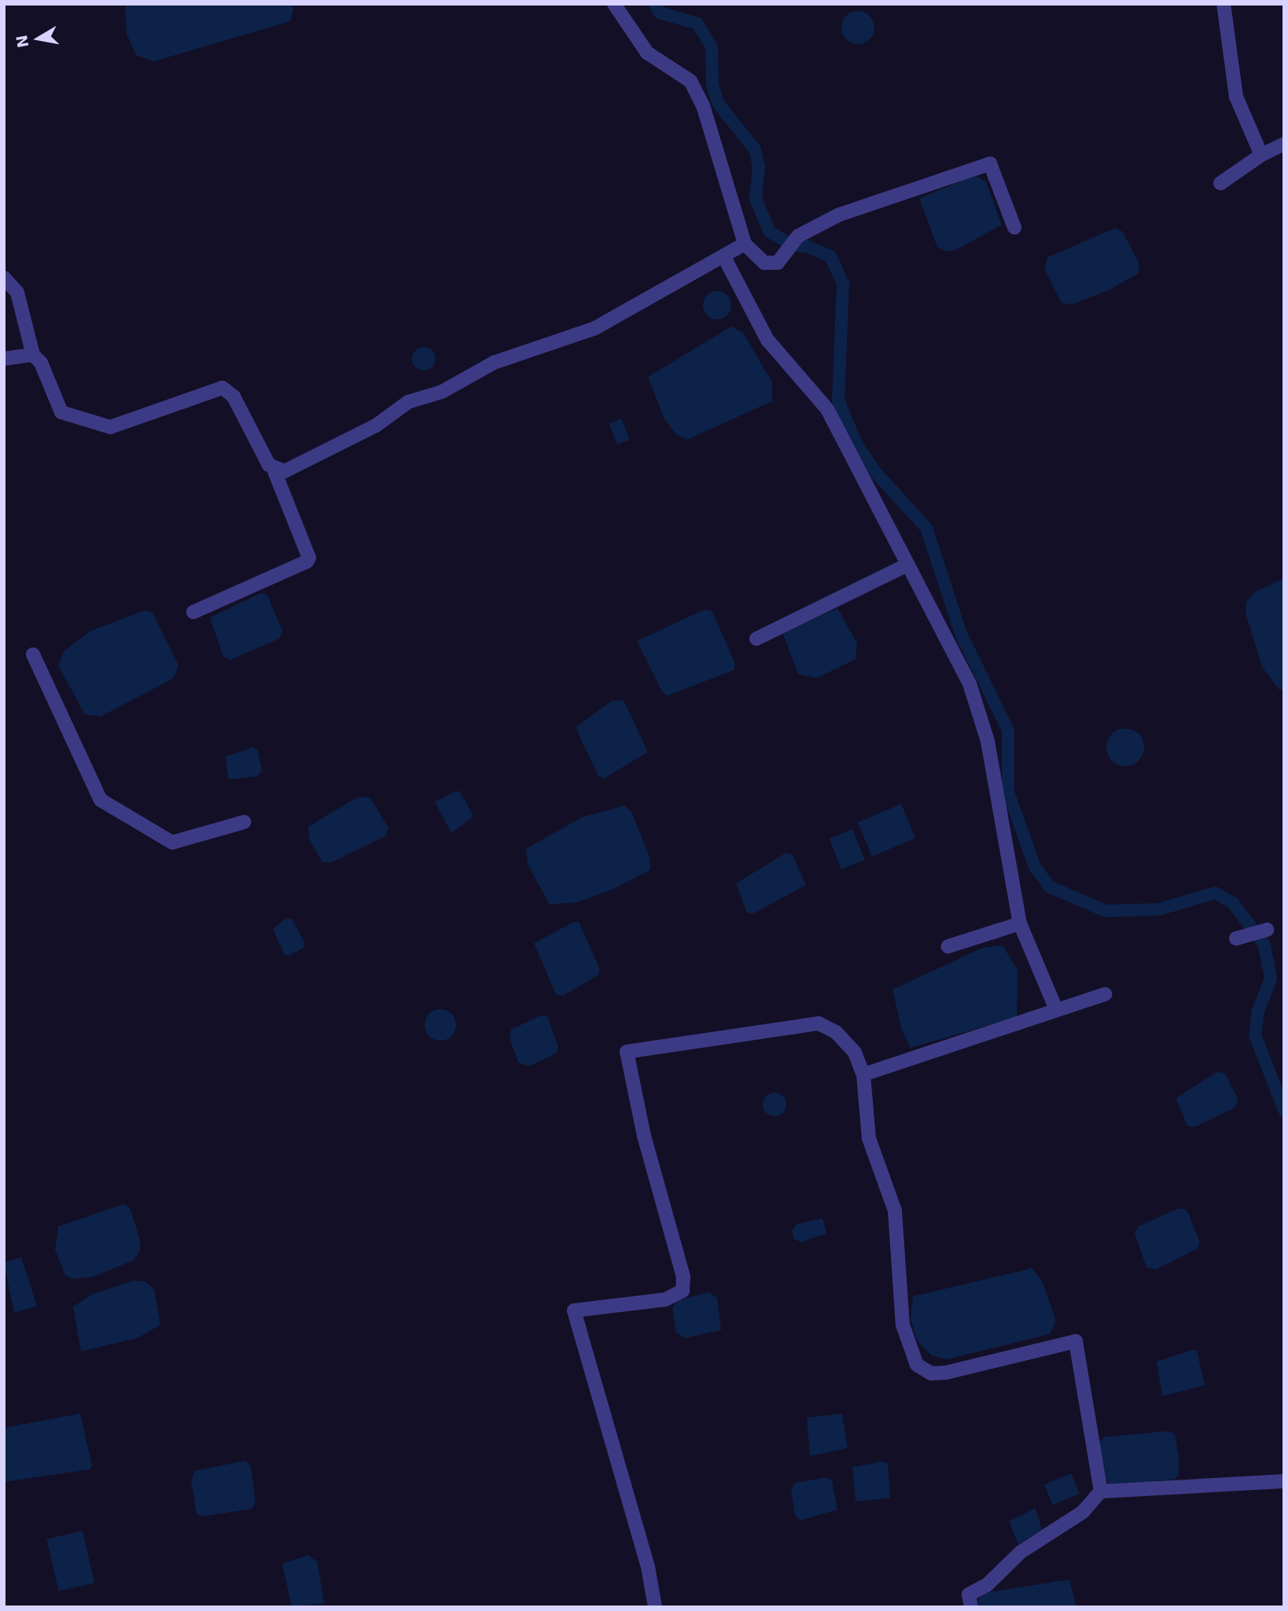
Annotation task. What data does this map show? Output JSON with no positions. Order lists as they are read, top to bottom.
{
  "north": "left"
}
